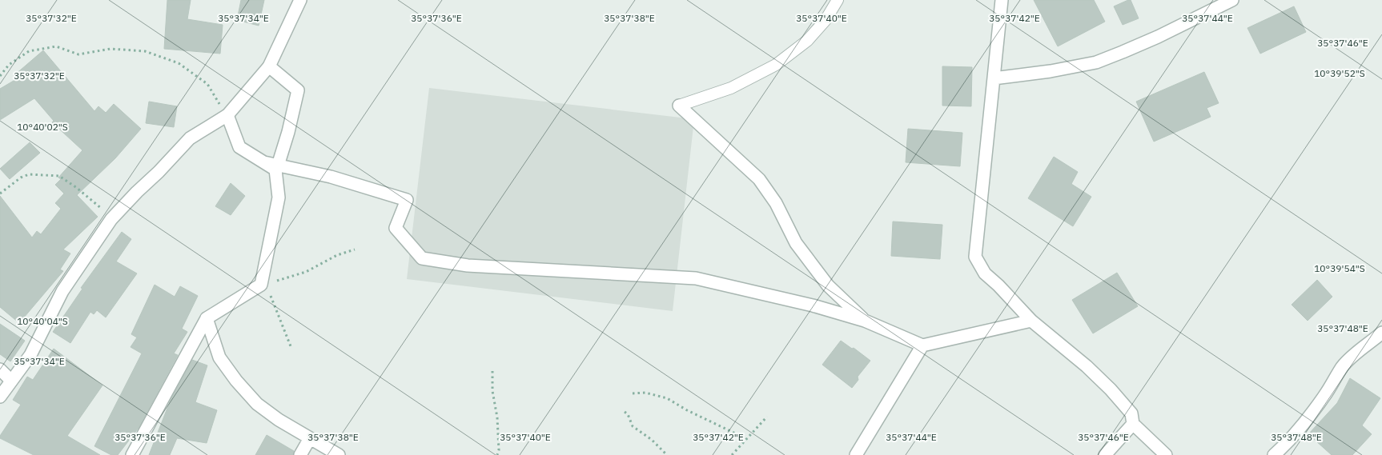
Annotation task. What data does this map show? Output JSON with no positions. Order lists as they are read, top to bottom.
{
  "coordinates": [
    "35°37'32\"E",
    "35°37'34\"E",
    "35°37'36\"E",
    "35°37'38\"E",
    "35°37'40\"E",
    "35°37'42\"E",
    "35°37'44\"E",
    "35°37'46\"E",
    "10°39'52\"S",
    "10°40'02\"S",
    "10°39'54\"S",
    "10°40'04\"S",
    "35°37'48\"E"
  ]
}
